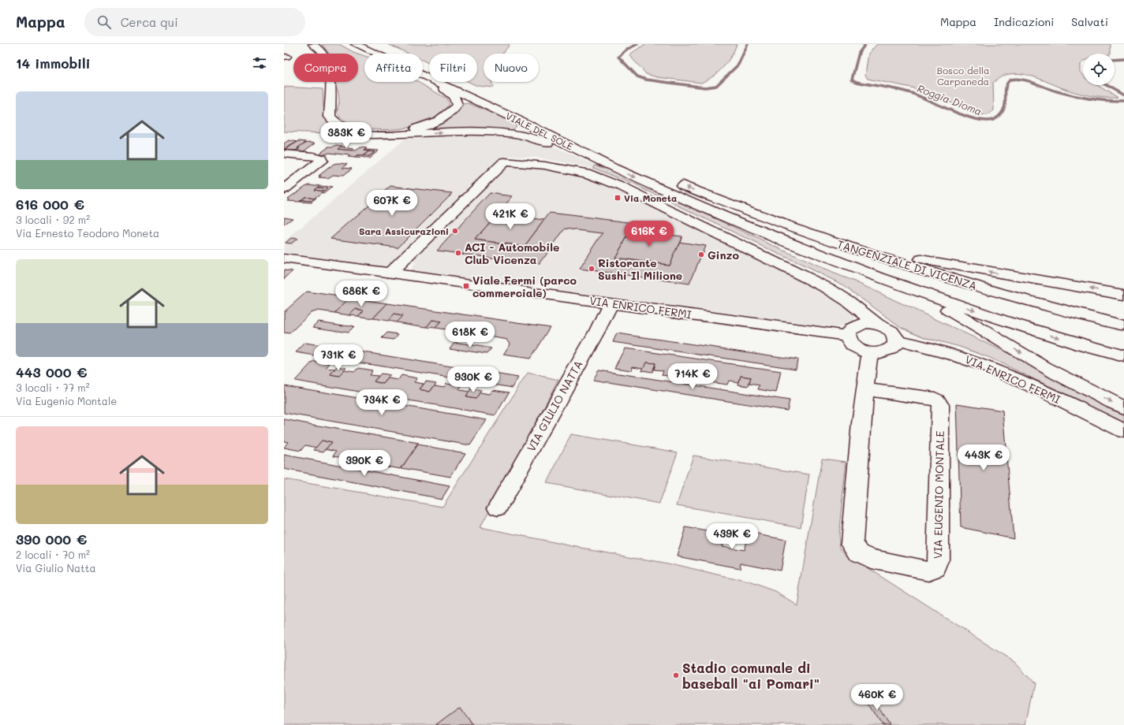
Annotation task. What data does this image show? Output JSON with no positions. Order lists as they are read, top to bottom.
{
  "streets": {
    "main road": [
      "VIALE DEL SOLE",
      "TANGENZIALE DI VICENZA",
      "VIA ENRICO FERMI",
      "VIA GIULIO NATTA",
      "VIA EUGENIO MONTALE"
    ]
  },
  "crossings": [
    ["VIALE DEL SOLE", "TANGENZIALE DI VICENZA"],
    ["VIA ENRICO FERMI", "VIA GIULIO NATTA"],
    ["VIA ENRICO FERMI", "VIA EUGENIO MONTALE"]
  ],
  "water": ["Roggia Dioma"],
  "parks": ["Bosco della Carpaneda"],
  "places": {
    "transit": ["Via Moneta", "Viale Fermi (parco commerciale)"],
    "other": [
      "Sara Assicurazioni",
      "ACI - Automobile Club Vicenza",
      "Ginzo",
      "Ristorante Sushi Il Milione",
      "Stadio comunale di baseball \"ai Pomari\""
    ]
  },
  "page": {
    "header": "Mappa",
    "search": "Cerca qui",
    "nav": ["Mappa", "Indicazioni", "Salvati"],
    "heading": "14 immobili",
    "chip": [
      "Compra",
      "Affitta",
      "Filtri",
      "Nuovo"
    ],
    "list": [
      {
        "name": "616 000 €",
        "note": "3 locali · 92 m² · Via Ernesto Teodoro Moneta"
      },
      {
        "name": "443 000 €",
        "note": "3 locali · 77 m² · Via Eugenio Montale"
      },
      {
        "name": "390 000 €",
        "note": "2 locali · 70 m² · Via Giulio Natta"
      }
    ],
    "price": [
      "383K €",
      "607K €",
      "421K €",
      "616K €",
      "686K €",
      "618K €",
      "731K €",
      "714K €",
      "930K €",
      "734K €",
      "443K €",
      "390K €",
      "439K €",
      "460K €"
    ]
  }
}
